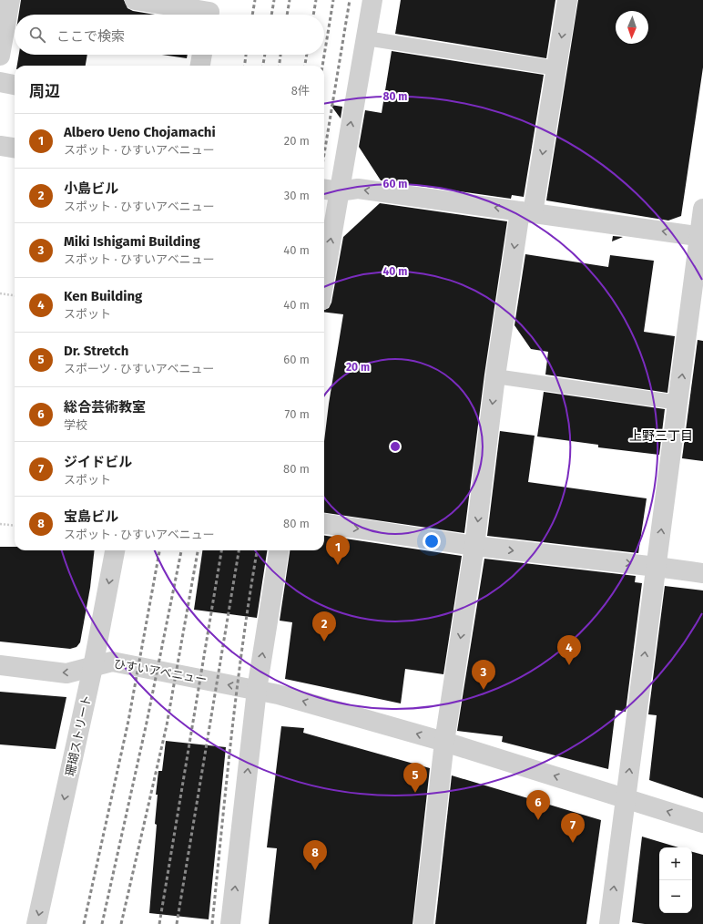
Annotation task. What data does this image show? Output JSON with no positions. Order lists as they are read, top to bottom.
{
  "streets": {
    "street": ["ひすいアベニュー", "珊瑚ストリート"]
  },
  "crossings": [
    ["ひすいアベニュー", "珊瑚ストリート"]
  ],
  "one_way": ["ひすいアベニュー"],
  "districts": ["上野三丁目"],
  "north": "bottom",
  "page": {
    "search": "ここで検索",
    "heading": ["周辺", "8件"],
    "list": [
      {
        "mark": "1",
        "name": "Albero Ueno Chojamachi",
        "note": "スポット · ひすいアベニュー",
        "value": "20 m"
      },
      {
        "mark": "2",
        "name": "小島ビル",
        "note": "スポット · ひすいアベニュー",
        "value": "30 m"
      },
      {
        "mark": "3",
        "name": "Miki Ishigami Building",
        "note": "スポット · ひすいアベニュー",
        "value": "40 m"
      },
      {
        "mark": "4",
        "name": "Ken Building",
        "note": "スポット",
        "value": "40 m"
      },
      {
        "mark": "5",
        "name": "Dr. Stretch",
        "note": "スポーツ · ひすいアベニュー",
        "value": "60 m"
      },
      {
        "mark": "6",
        "name": "総合芸術教室",
        "note": "学校",
        "value": "70 m"
      },
      {
        "mark": "7",
        "name": "ジイドビル",
        "note": "スポット",
        "value": "80 m"
      },
      {
        "mark": "8",
        "name": "宝島ビル",
        "note": "スポット · ひすいアベニュー",
        "value": "80 m"
      }
    ],
    "pins": [
      "1",
      "2",
      "4",
      "3",
      "5",
      "6",
      "7",
      "8"
    ],
    "map_buttons": ["+", "−"]
  },
  "rings": [
    "80 m",
    "60 m",
    "40 m",
    "20 m"
  ]
}
